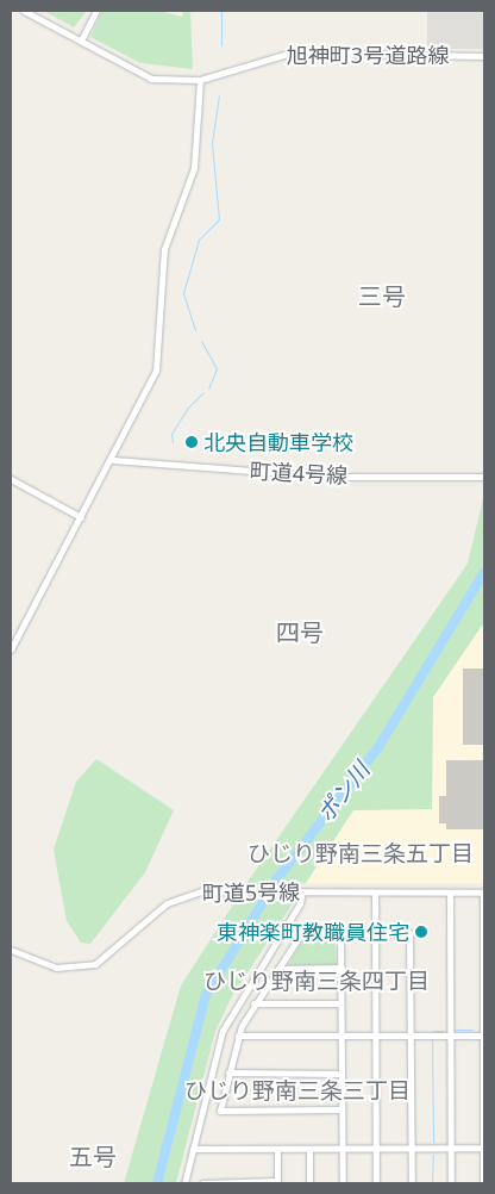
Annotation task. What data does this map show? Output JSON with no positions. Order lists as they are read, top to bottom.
{
  "streets": {
    "street": ["旭神町3号道路線", "町道4号線", "町道5号線"]
  },
  "districts": [
    "三号",
    "四号",
    "ひじり野南三条五丁目",
    "ひじり野南三条四丁目",
    "ひじり野南三条三丁目",
    "五号"
  ],
  "water": ["ポン川"],
  "places": ["北央自動車学校", "東神楽町教職員住宅"]
}
